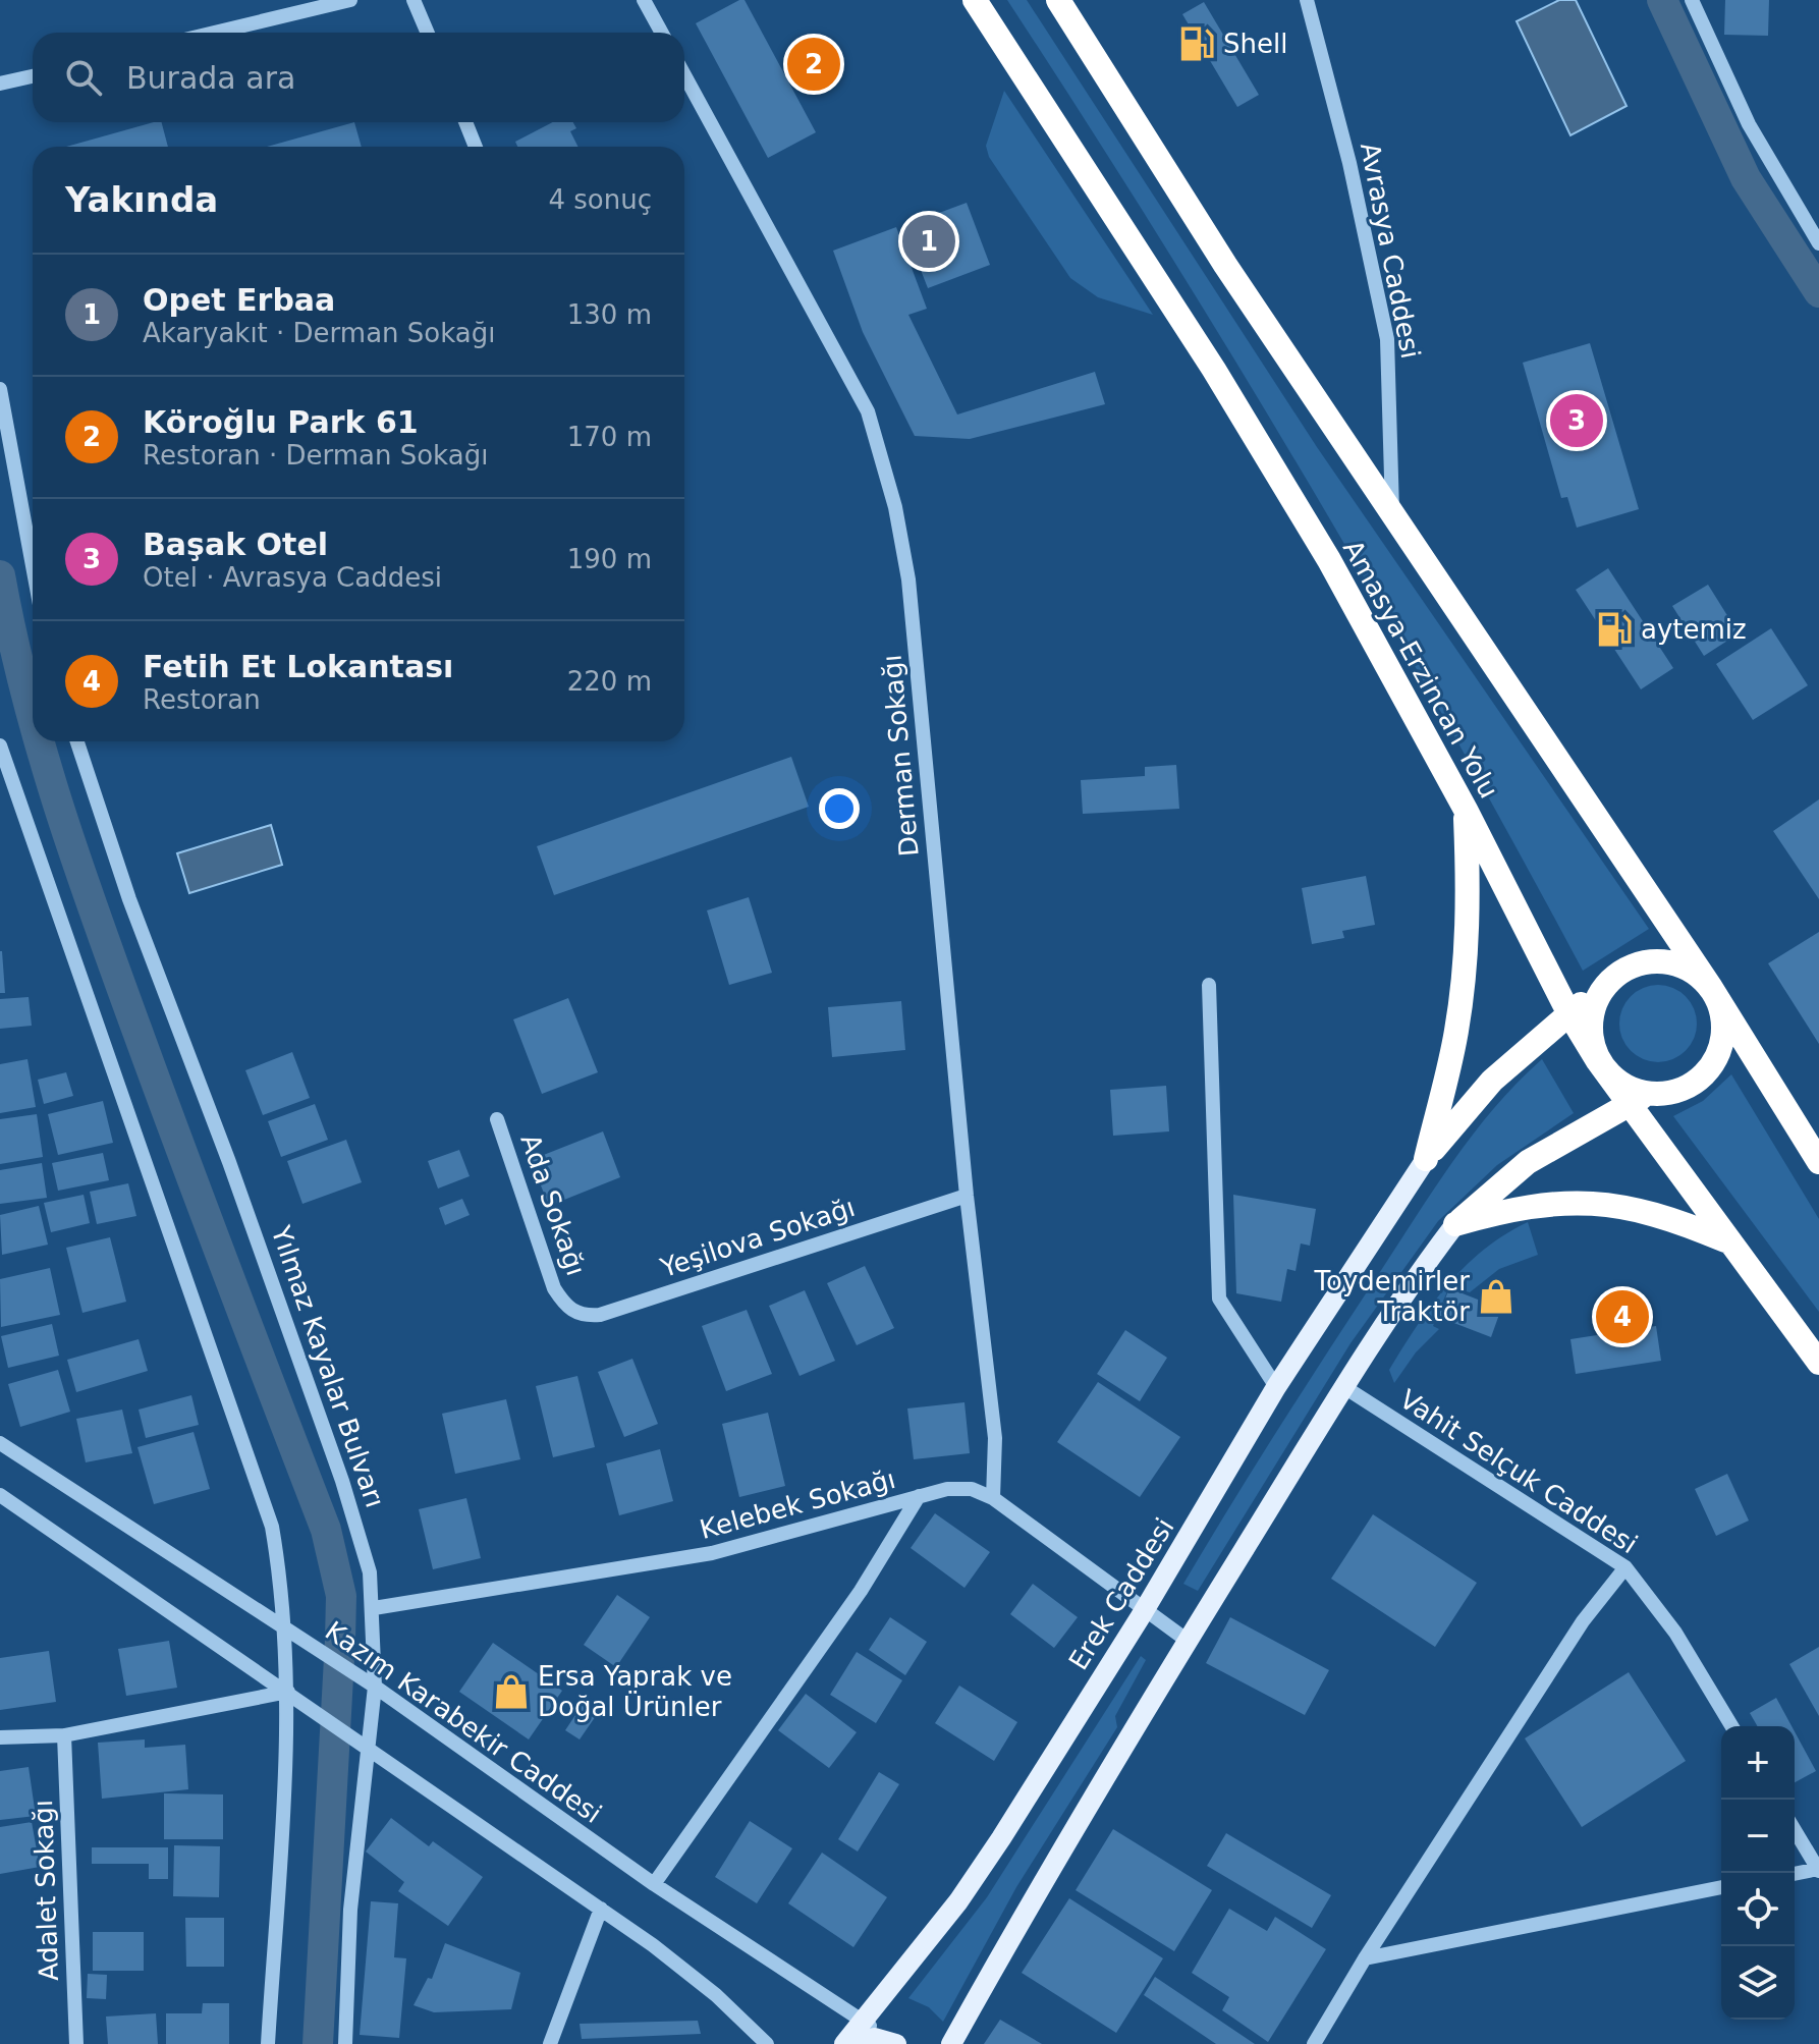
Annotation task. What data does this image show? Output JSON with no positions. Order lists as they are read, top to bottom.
{
  "streets": {
    "highway": ["Amasya-Erzincan Yolu"],
    "main road": ["Erek Caddesi"],
    "street": [
      "Avrasya Caddesi",
      "Derman Sokağı",
      "Ada Sokağı",
      "Yeşilova Sokağı",
      "Yılmaz Kayalar Bulvarı",
      "Vahit Selçuk Caddesi",
      "Kelebek Sokağı",
      "Kazım Karabekir Caddesi",
      "Adalet Sokağı"
    ]
  },
  "crossings": [
    ["Avrasya Caddesi", "Amasya-Erzincan Yolu"],
    ["Derman Sokağı", "Yeşilova Sokağı"],
    ["Derman Sokağı", "Kelebek Sokağı"],
    ["Ada Sokağı", "Yeşilova Sokağı"],
    ["Yılmaz Kayalar Bulvarı", "Kelebek Sokağı"],
    ["Yılmaz Kayalar Bulvarı", "Kazım Karabekir Caddesi"],
    ["Kelebek Sokağı", "Erek Caddesi"],
    ["Erek Caddesi", "Kazım Karabekir Caddesi"]
  ],
  "places": {
    "fuel station": ["Shell", "aytemiz"],
    "shop": ["Toydemirler Traktör", "Ersa Yaprak ve Doğal Ürünler"]
  },
  "page": {
    "search": "Burada ara",
    "pins": [
      "2",
      "1",
      "3",
      "4"
    ],
    "heading": ["Yakında", "4 sonuç"],
    "list": [
      {
        "mark": "1",
        "name": "Opet Erbaa",
        "note": "Akaryakıt · Derman Sokağı",
        "value": "130 m"
      },
      {
        "mark": "2",
        "name": "Köroğlu Park 61",
        "note": "Restoran · Derman Sokağı",
        "value": "170 m"
      },
      {
        "mark": "3",
        "name": "Başak Otel",
        "note": "Otel · Avrasya Caddesi",
        "value": "190 m"
      },
      {
        "mark": "4",
        "name": "Fetih Et Lokantası",
        "note": "Restoran",
        "value": "220 m"
      }
    ],
    "map_buttons": ["+", "−"]
  }
}
